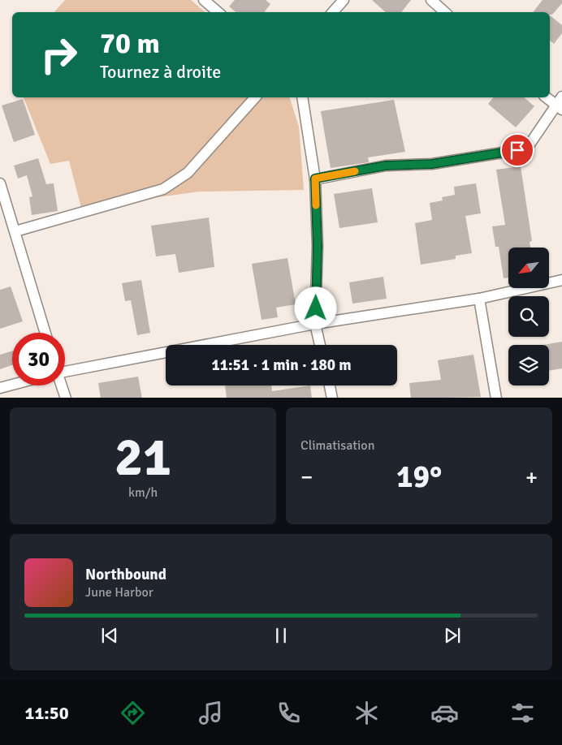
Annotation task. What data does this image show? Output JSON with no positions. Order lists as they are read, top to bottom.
{
  "north": "bottom left",
  "page": {
    "turn": ["70 m", "Tournez à droite"],
    "limit": "30",
    "trip": "11:51 · 1 min · 180 m",
    "tile": [
      ["21", "km/h"],
      "Climatisation"
    ],
    "heat": ["−", "19°", "+"],
    "song": ["Northbound", "June Harbor"],
    "tabs": "11:50"
  }
}
